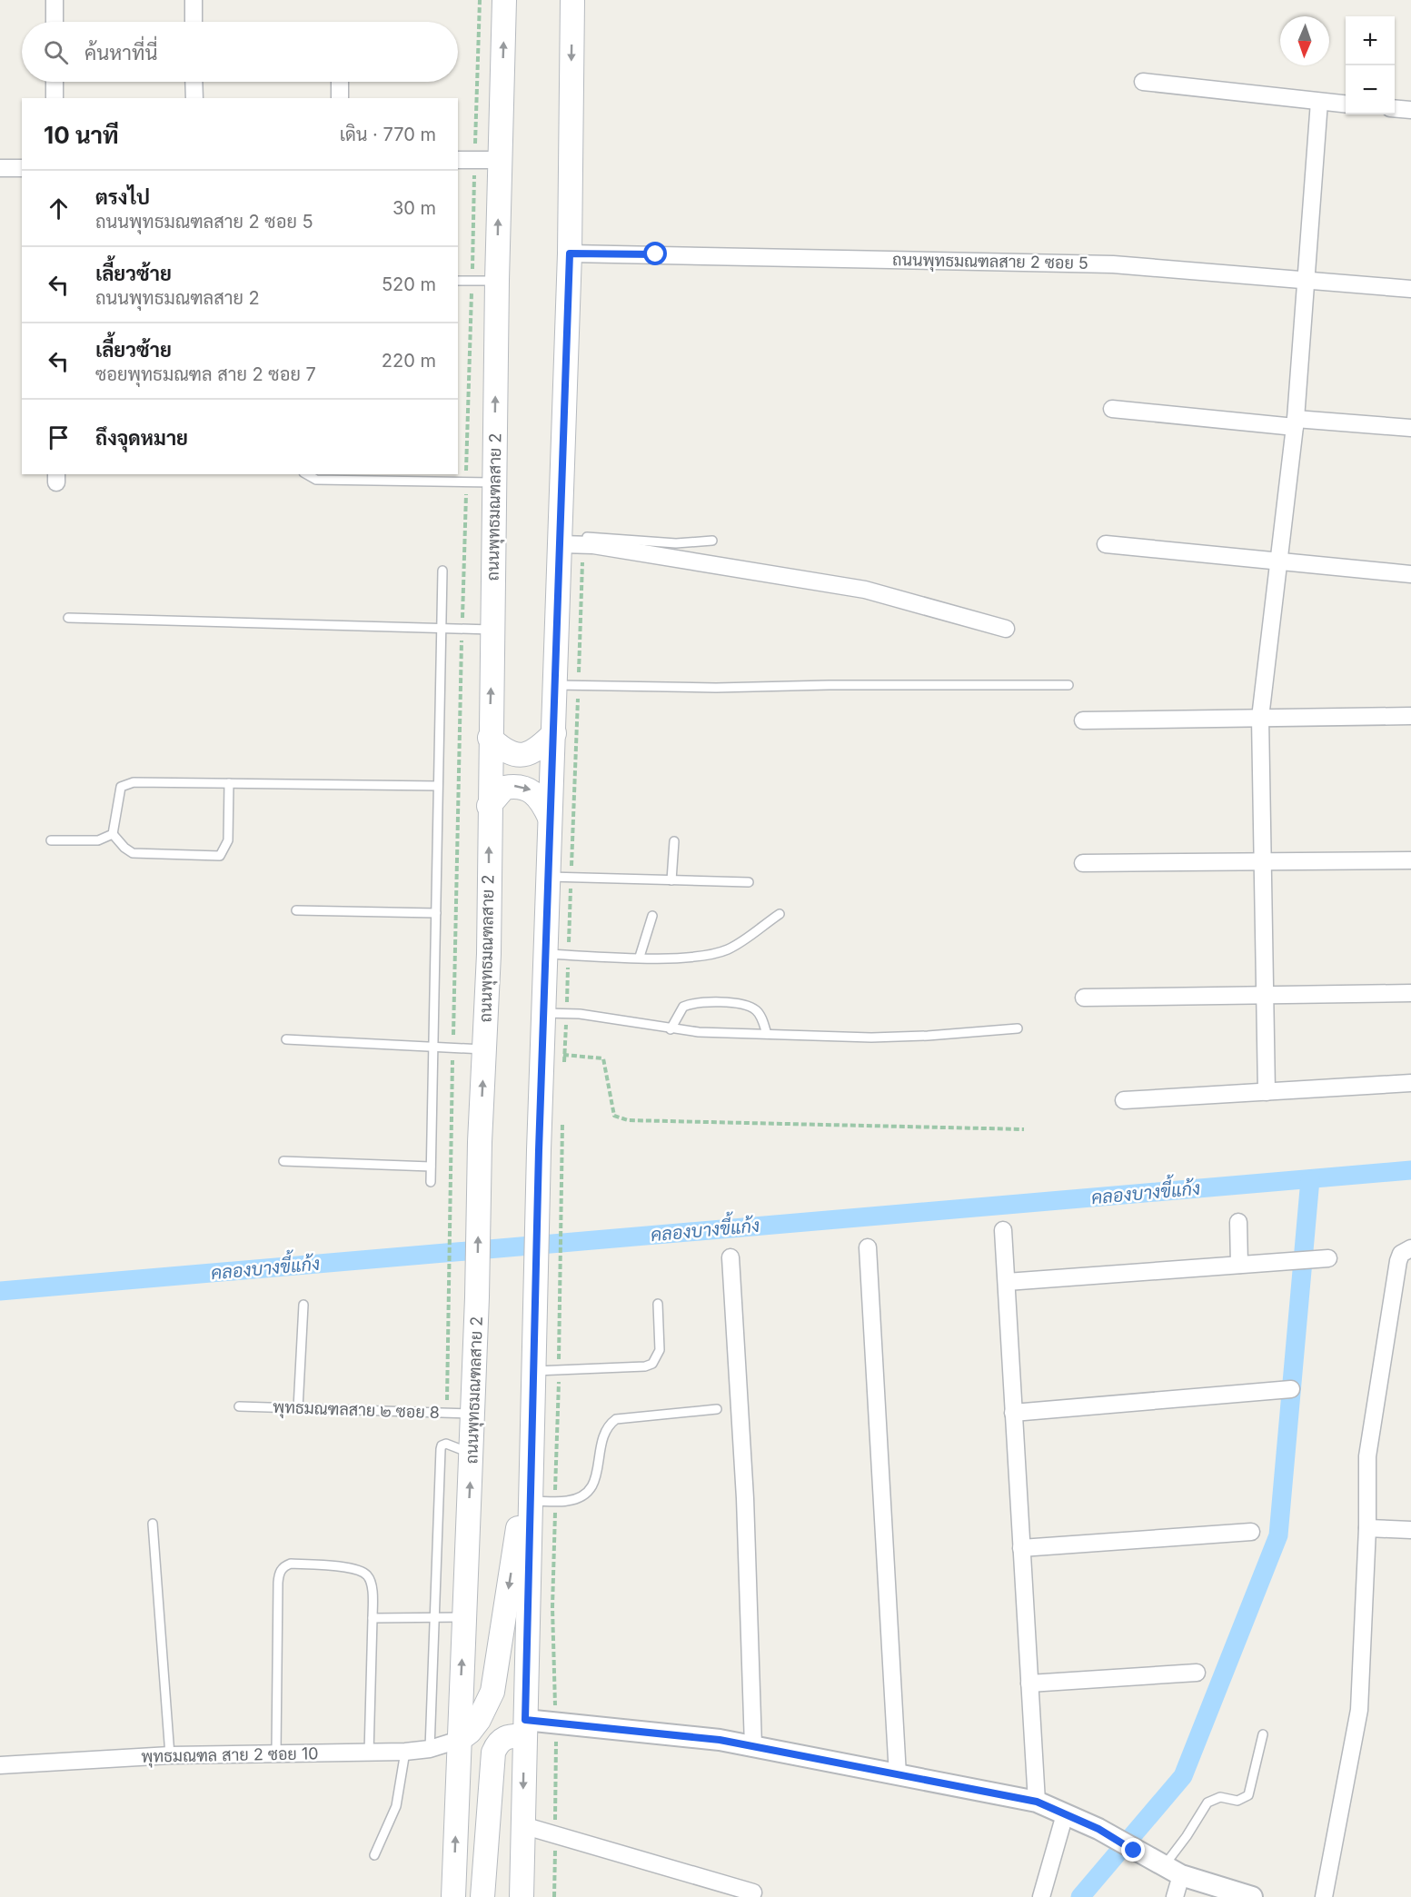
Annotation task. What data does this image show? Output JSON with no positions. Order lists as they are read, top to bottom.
{
  "streets": {
    "main road": ["ถนนพุทธมณฑลสาย 2"],
    "street": ["ถนนพุทธมณฑลสาย 2 ซอย 5", "พุทธมณฑล สาย 2 ซอย 10"],
    "lane": ["พุทธมณฑลสาย ๒ ซอย 8"]
  },
  "crossings": [
    ["ถนนพุทธมณฑลสาย 2", "พุทธมณฑลสาย ๒ ซอย 8"],
    ["ถนนพุทธมณฑลสาย 2", "พุทธมณฑล สาย 2 ซอย 10"]
  ],
  "water": ["คลองบางขี้แก้ง"],
  "north": "bottom",
  "page": {
    "map_buttons": ["+", "−"],
    "search": "ค้นหาที่นี่",
    "heading": ["10 นาที", "เดิน · 770 m"],
    "list": [
      ["ตรงไป", "ถนนพุทธมณฑลสาย 2 ซอย 5", "30 m"],
      ["เลี้ยวซ้าย", "ถนนพุทธมณฑลสาย 2", "520 m"],
      ["เลี้ยวซ้าย", "ซอยพุทธมณฑล สาย 2 ซอย 7", "220 m"],
      "ถึงจุดหมาย"
    ]
  }
}
